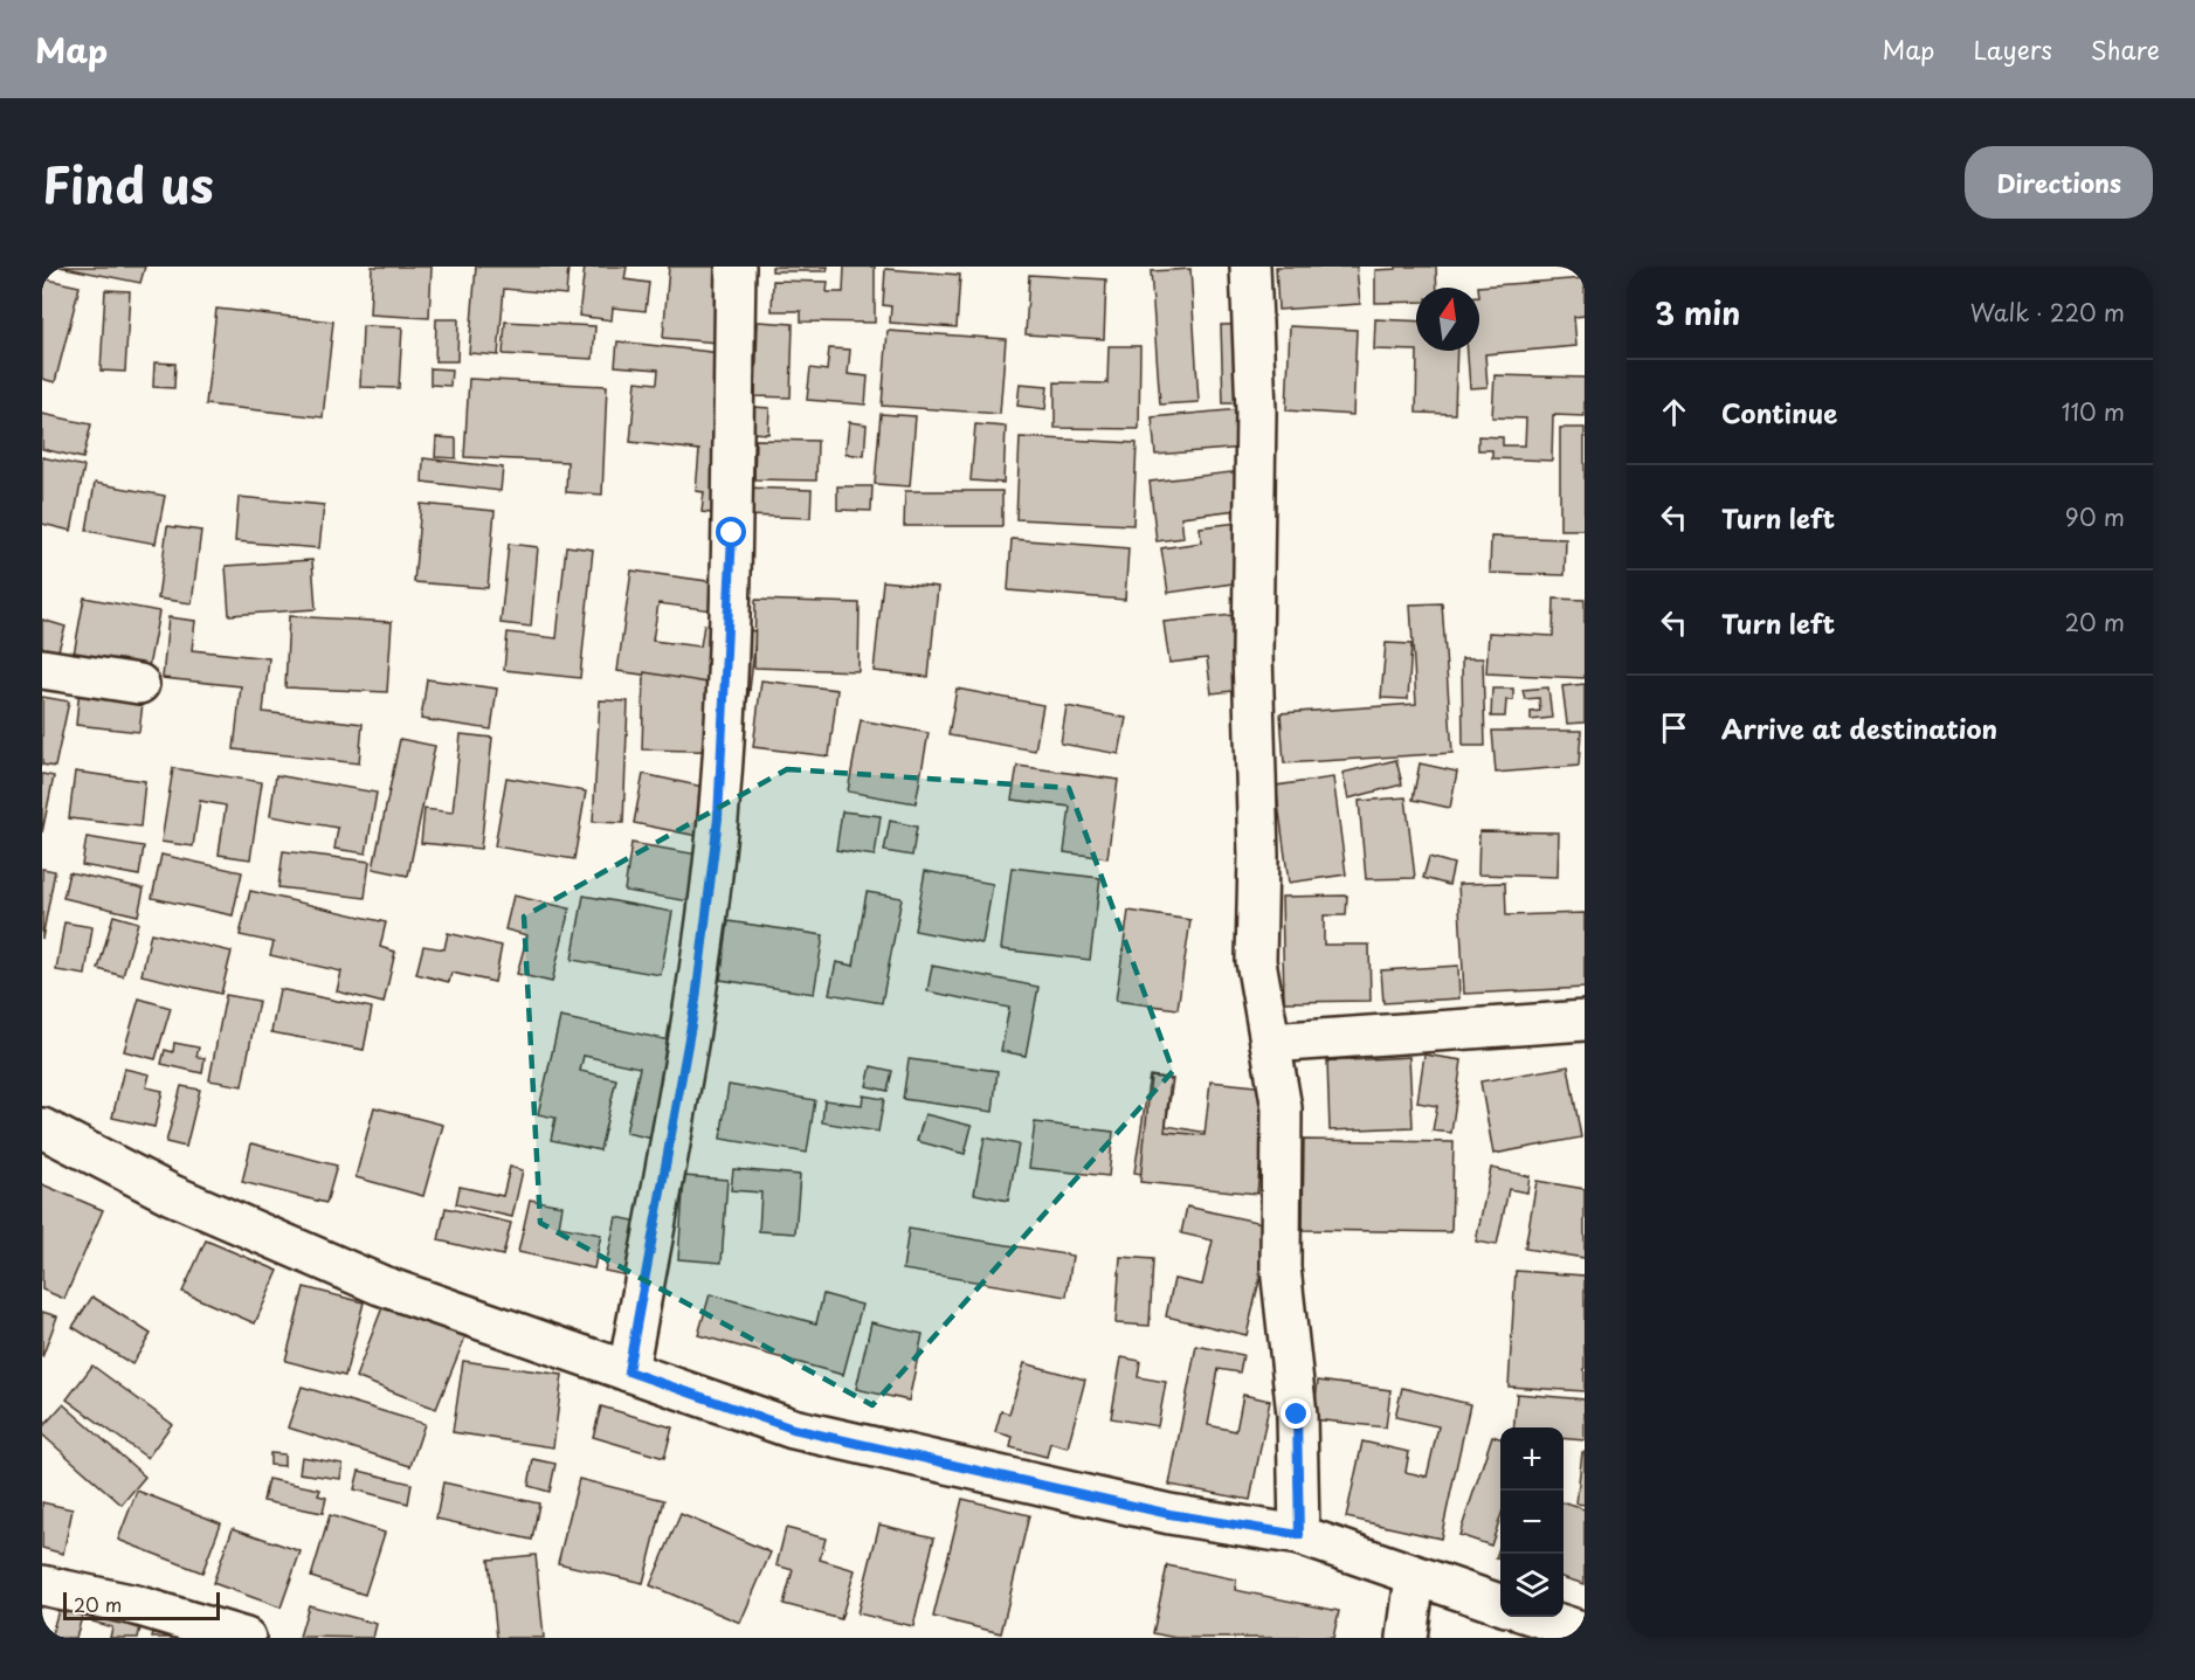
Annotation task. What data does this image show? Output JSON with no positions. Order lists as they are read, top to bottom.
{
  "scale_bar": "20 m",
  "north": "top",
  "page": {
    "header": "Map",
    "nav": ["Map", "Layers", "Share"],
    "title": "Find us",
    "buttons": "Directions",
    "heading": ["3 min", "Walk · 220 m"],
    "list": [
      ["Continue", "110 m"],
      ["Turn left", "90 m"],
      ["Turn left", "20 m"],
      "Arrive at destination"
    ],
    "map_buttons": ["+", "−"],
    "scale": "20 m"
  }
}
